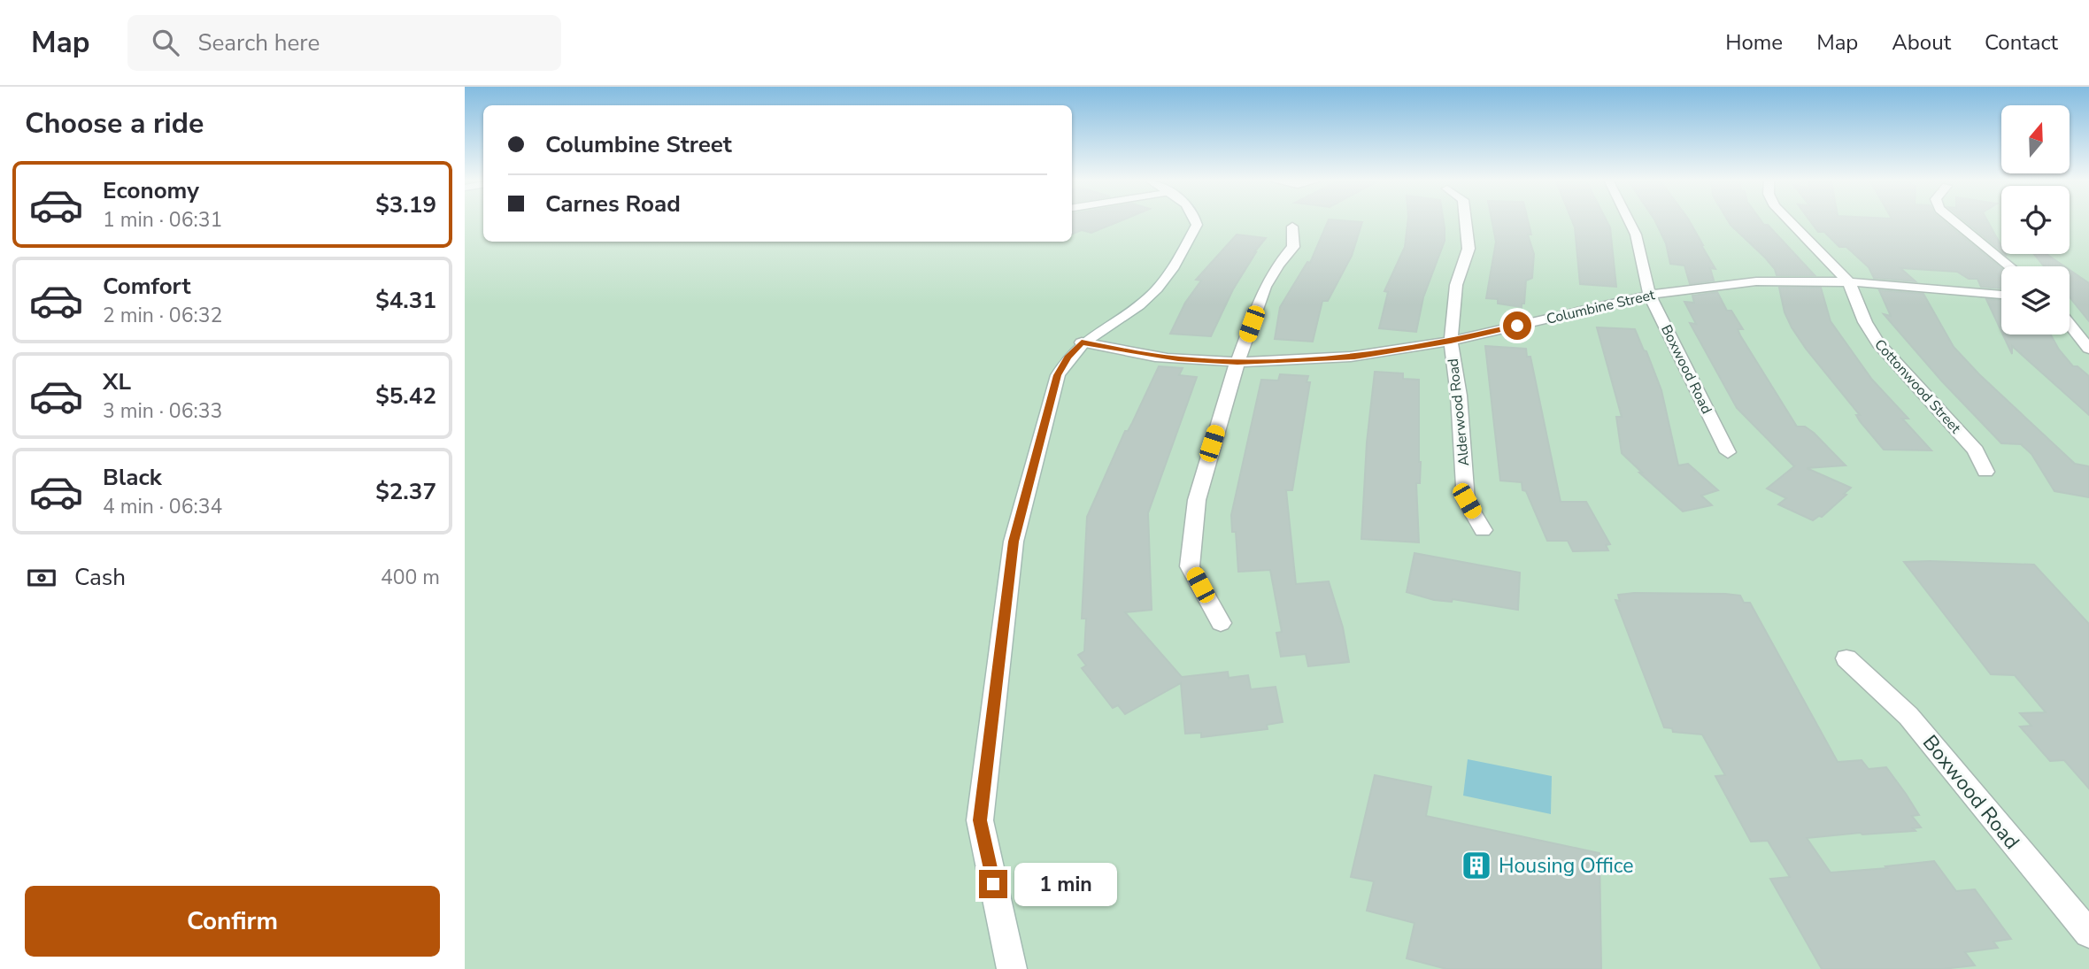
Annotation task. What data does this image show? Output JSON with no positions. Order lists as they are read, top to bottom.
{
  "streets": {
    "street": [
      "Columbine Street",
      "Boxwood Road",
      "Cottonwood Street",
      "Alderwood Road"
    ]
  },
  "crossings": [
    ["Columbine Street", "Boxwood Road"],
    ["Columbine Street", "Cottonwood Street"],
    ["Columbine Street", "Alderwood Road"]
  ],
  "places": {
    "building": ["Housing Office"]
  },
  "north": "top",
  "page": {
    "header": "Map",
    "search": "Search here",
    "nav": [
      "Home",
      "Map",
      "About",
      "Contact"
    ],
    "heading": "Choose a ride",
    "banner": ["Columbine Street", "Carnes Road"],
    "list": [
      {
        "name": "Economy",
        "note": "1 min · 06:31",
        "value": "$3.19"
      },
      {
        "name": "Comfort",
        "note": "2 min · 06:32",
        "value": "$4.31"
      },
      {
        "name": "XL",
        "note": "3 min · 06:33",
        "value": "$5.42"
      },
      {
        "name": "Black",
        "note": "4 min · 06:34",
        "value": "$2.37"
      }
    ],
    "pay": ["Cash", "400 m"],
    "bubble": "1 min",
    "buttons": "Confirm"
  }
}
